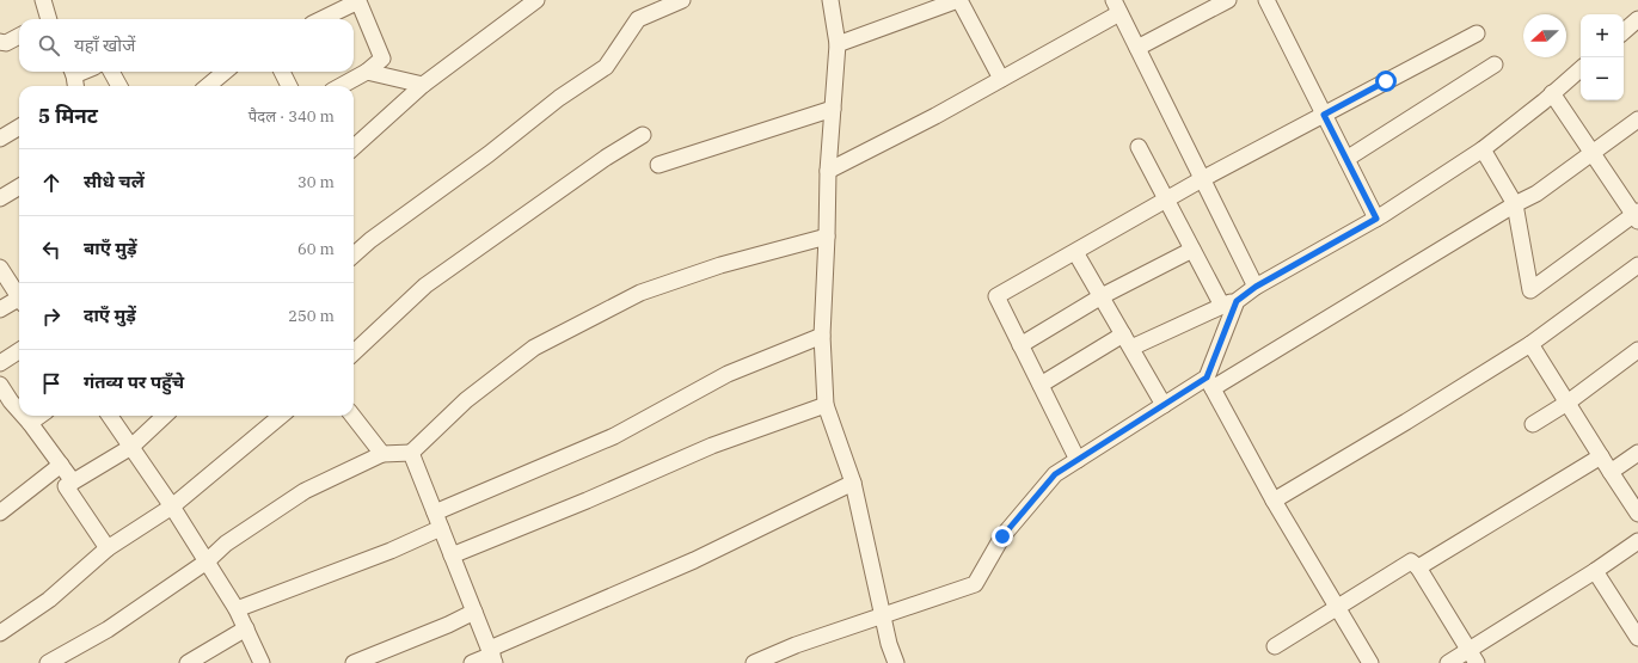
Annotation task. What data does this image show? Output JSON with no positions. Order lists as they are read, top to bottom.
{
  "north": "left",
  "page": {
    "map_buttons": ["+", "−"],
    "search": "यहाँ खोजें",
    "heading": ["5 मिनट", "पैदल · 340 m"],
    "list": [
      ["सीधे चलें", "30 m"],
      ["बाएँ मुड़ें", "60 m"],
      ["दाएँ मुड़ें", "250 m"],
      "गंतव्य पर पहुँचे"
    ]
  }
}
